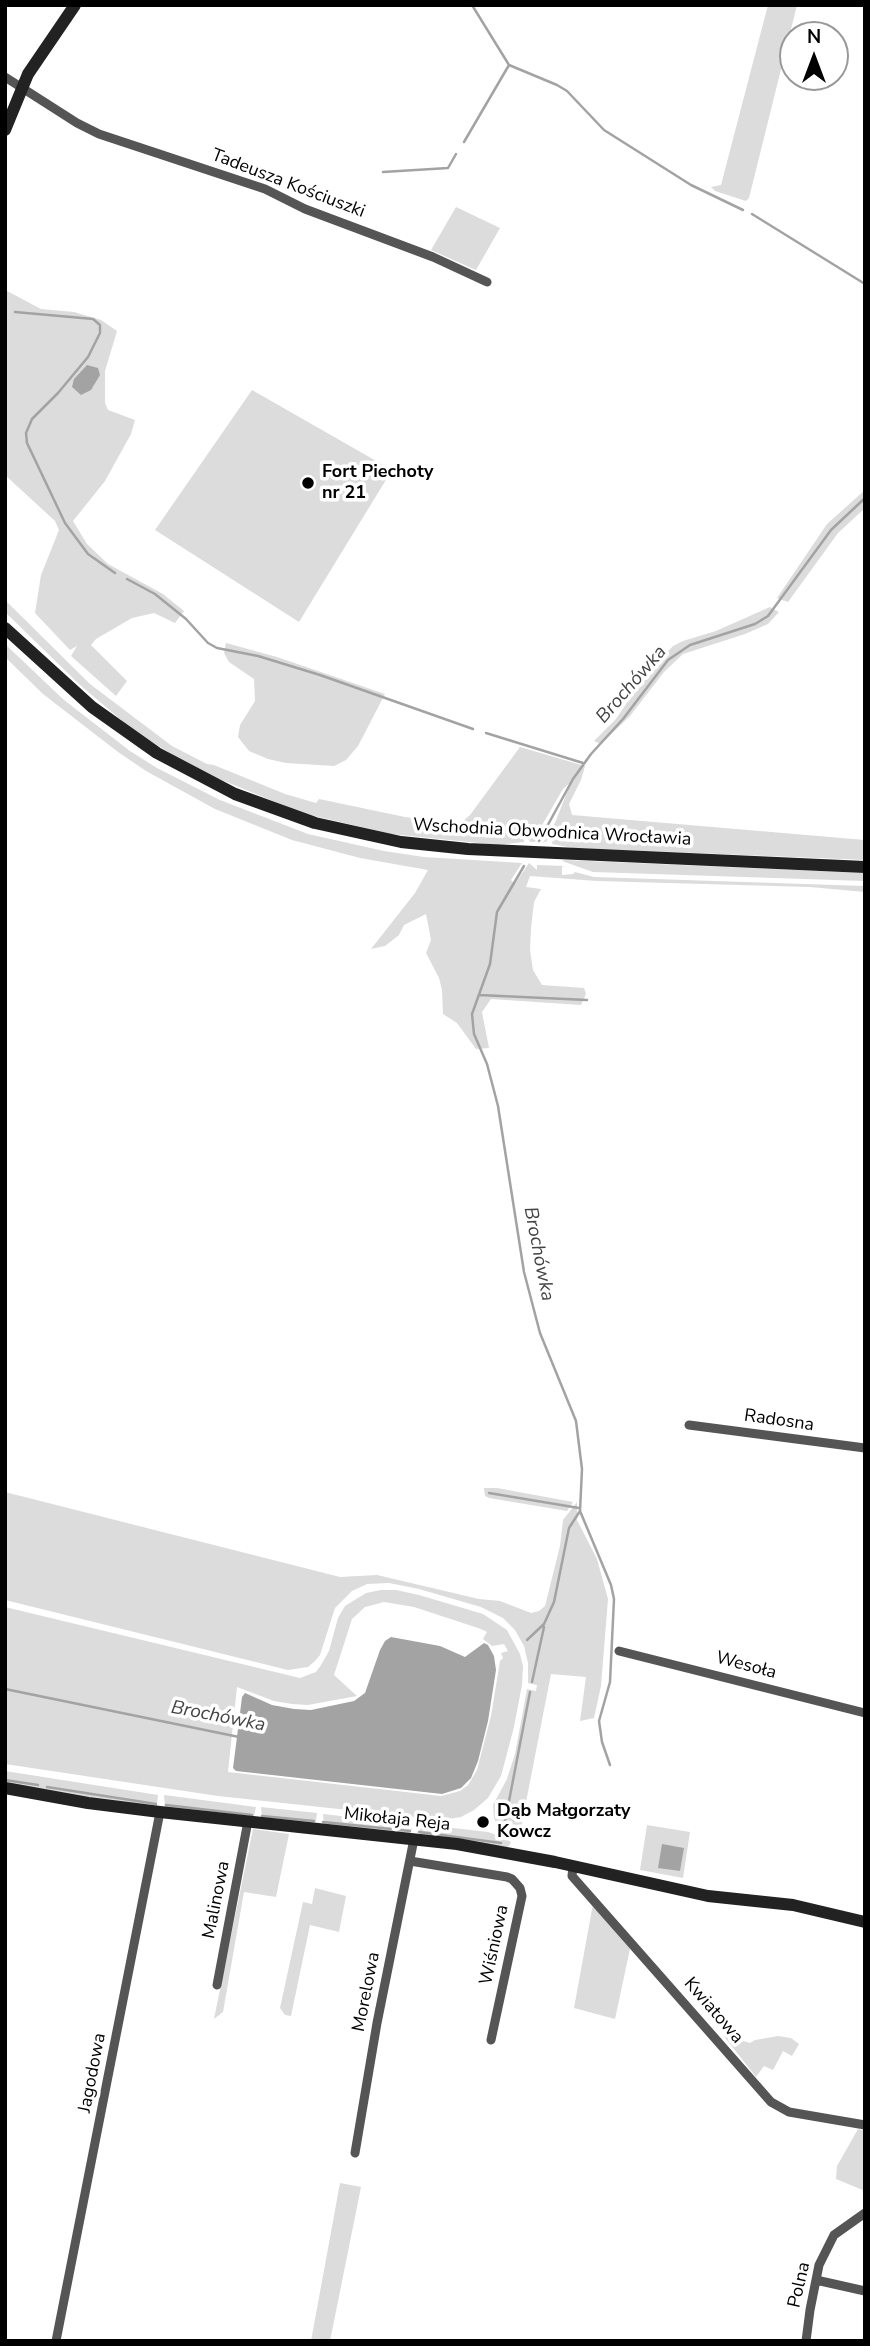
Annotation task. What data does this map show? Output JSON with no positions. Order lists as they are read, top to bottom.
{
  "streets": {
    "street": [
      "Tadeusza Kościuszki",
      "Wschodnia Obwodnica Wrocławia",
      "Radosna",
      "Wesoła",
      "Mikołaja Reja",
      "Malinowa",
      "Wiśniowa",
      "Morelowa",
      "Kwiatowa",
      "Jagodowa",
      "Polna"
    ]
  },
  "crossings": [
    ["Mikołaja Reja", "Malinowa"],
    ["Mikołaja Reja", "Morelowa"],
    ["Mikołaja Reja", "Kwiatowa"],
    ["Mikołaja Reja", "Jagodowa"],
    ["Wiśniowa", "Morelowa"]
  ],
  "water": ["Brochówka"],
  "places": ["Fort Piechoty nr 21", "Dąb Małgorzaty Kowcz"],
  "north": "top"
}
